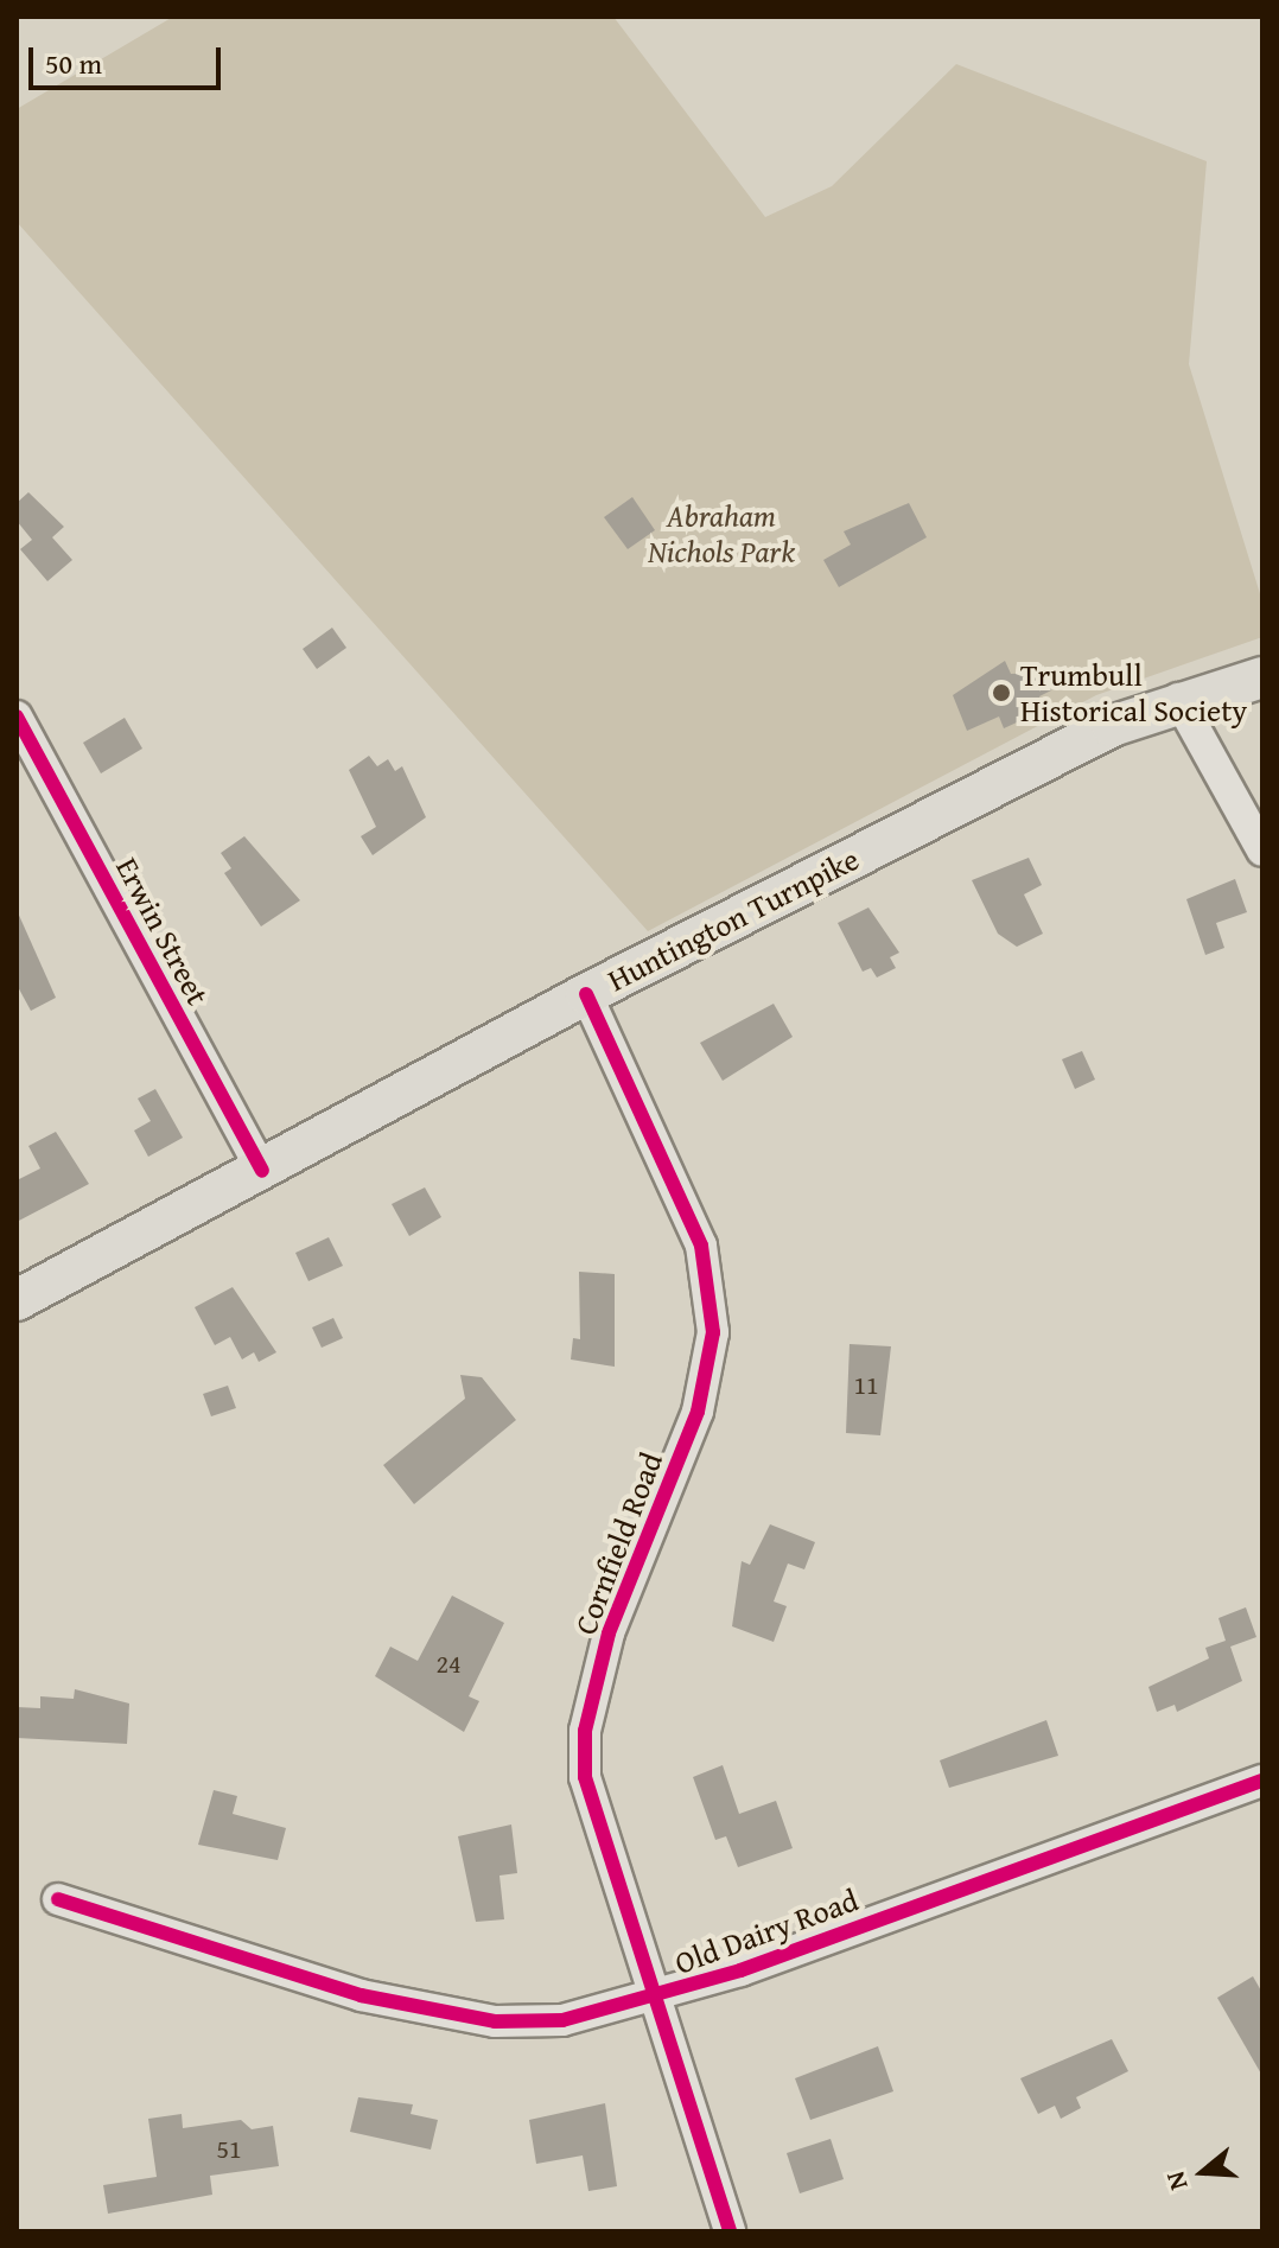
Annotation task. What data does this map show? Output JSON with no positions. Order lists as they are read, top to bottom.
{
  "streets": {
    "main road": ["Huntington Turnpike"],
    "street": ["Erwin Street", "Cornfield Road", "Old Dairy Road"]
  },
  "crossings": [
    ["Huntington Turnpike", "Erwin Street"],
    ["Huntington Turnpike", "Cornfield Road"],
    ["Cornfield Road", "Old Dairy Road"]
  ],
  "parks": ["Abraham Nichols Park"],
  "places": ["Trumbull Historical Society"],
  "house_numbers": ["11", "24", "51"],
  "scale_bar": "50 m",
  "north": "left"
}
